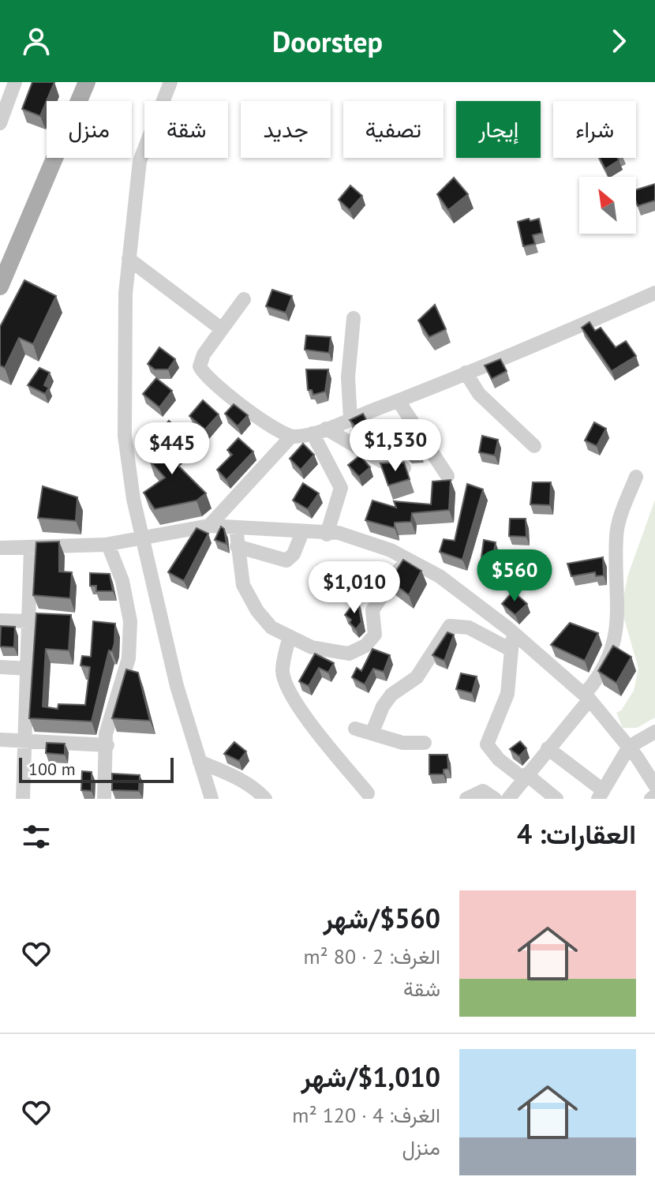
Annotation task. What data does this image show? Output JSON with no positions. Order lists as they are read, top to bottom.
{
  "scale_bar": "100 m",
  "north": "top left",
  "page": {
    "header": "Doorstep",
    "chip": [
      "شراء",
      "إيجار",
      "تصفية",
      "جديد",
      "شقة",
      "منزل"
    ],
    "price": [
      "$1,530",
      "$445",
      "$560",
      "$1,010"
    ],
    "scale": "100 m",
    "heading": "العقارات: 4",
    "list": [
      {
        "name": "$560/شهر",
        "note": "الغرف: 2 · 80 m² · شقة"
      },
      {
        "name": "$1,010/شهر",
        "note": "الغرف: 4 · 120 m² · منزل"
      }
    ]
  }
}
